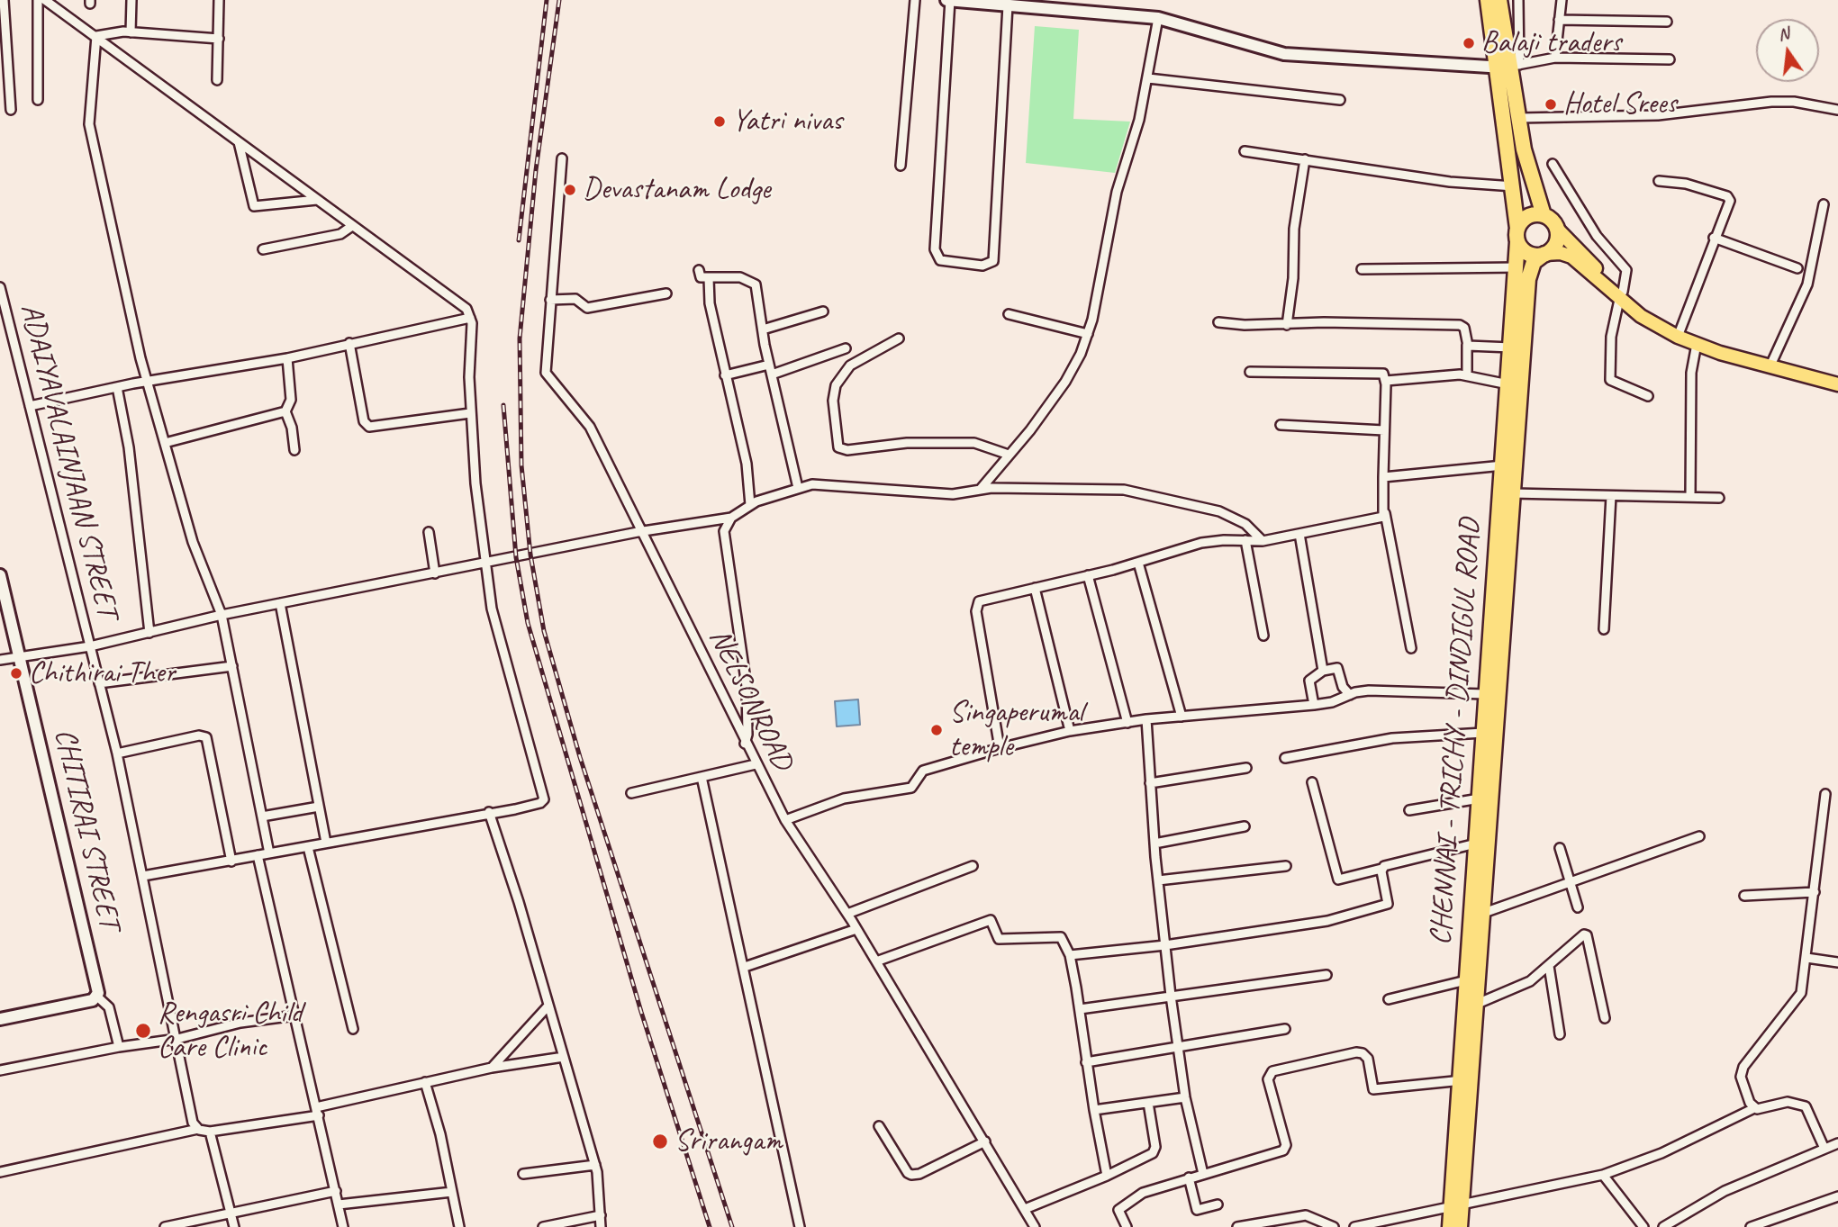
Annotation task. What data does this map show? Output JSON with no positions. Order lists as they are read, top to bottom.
{
  "streets": {
    "highway": ["CHENNAI - TRICHY - DINDIGUL ROAD"],
    "main road": ["CHITIRAI STREET"],
    "street": ["ADAIYAVALAINJAAN STREET", "NELSONROAD"]
  },
  "places": [
    "Balaji traders",
    "Hotel Srees",
    "Yatri nivas",
    "Devastanam Lodge",
    "Chithirai Ther",
    "Singaperumal temple",
    "Rengasri Child Care Clinic",
    "Srirangam"
  ],
  "north": "top"
}
